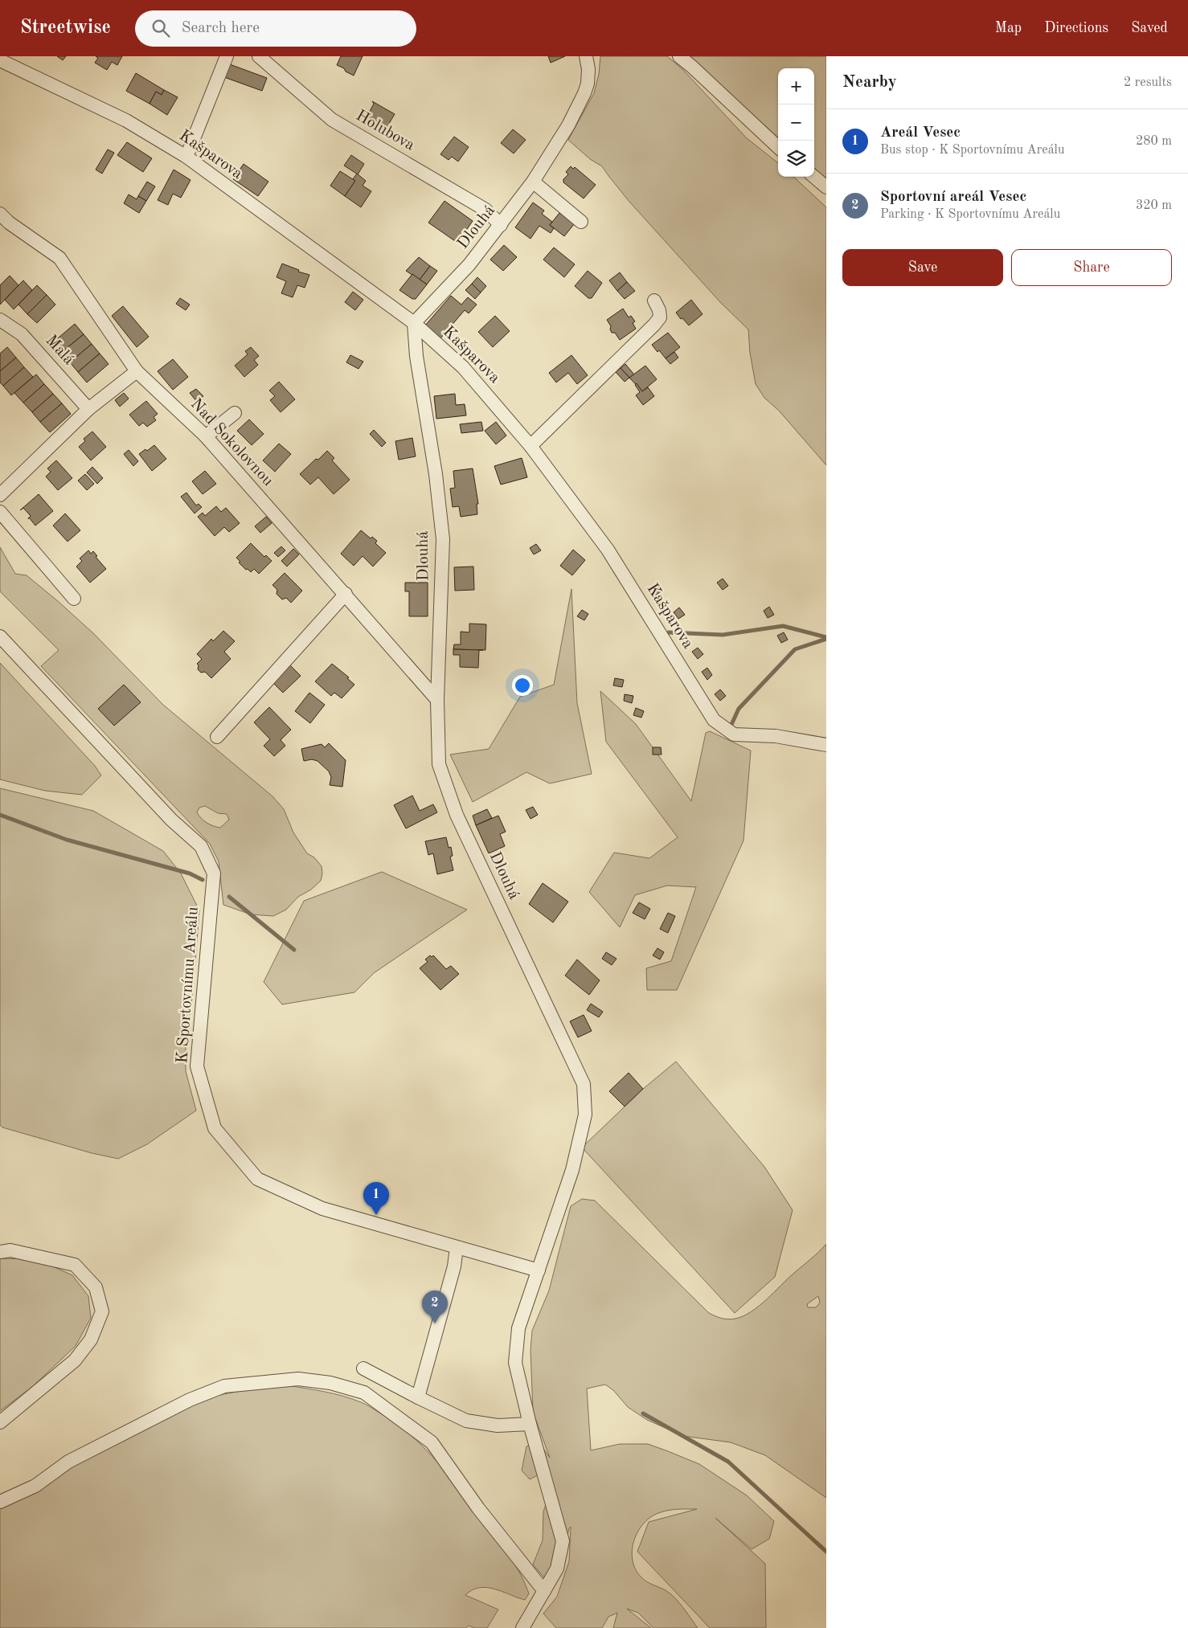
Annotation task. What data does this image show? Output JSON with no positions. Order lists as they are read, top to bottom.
{
  "streets": {
    "street": [
      "Holubova",
      "Kašparova",
      "Dlouhá",
      "Malá",
      "Nad Sokolovnou",
      "K Sportovnímu Areálu"
    ]
  },
  "crossings": [
    ["Holubova", "Dlouhá"],
    ["Kašparova", "Dlouhá"],
    ["Dlouhá", "Nad Sokolovnou"],
    ["Dlouhá", "K Sportovnímu Areálu"]
  ],
  "page": {
    "header": "Streetwise",
    "search": "Search here",
    "nav": ["Map", "Directions", "Saved"],
    "heading": ["Nearby", "2 results"],
    "map_buttons": ["+", "−"],
    "list": [
      {
        "mark": "1",
        "name": "Areál Vesec",
        "note": "Bus stop · K Sportovnímu Areálu",
        "value": "280 m"
      },
      {
        "mark": "2",
        "name": "Sportovní areál Vesec",
        "note": "Parking · K Sportovnímu Areálu",
        "value": "320 m"
      }
    ],
    "buttons": ["Save", "Share"],
    "pins": ["1", "2"]
  }
}
